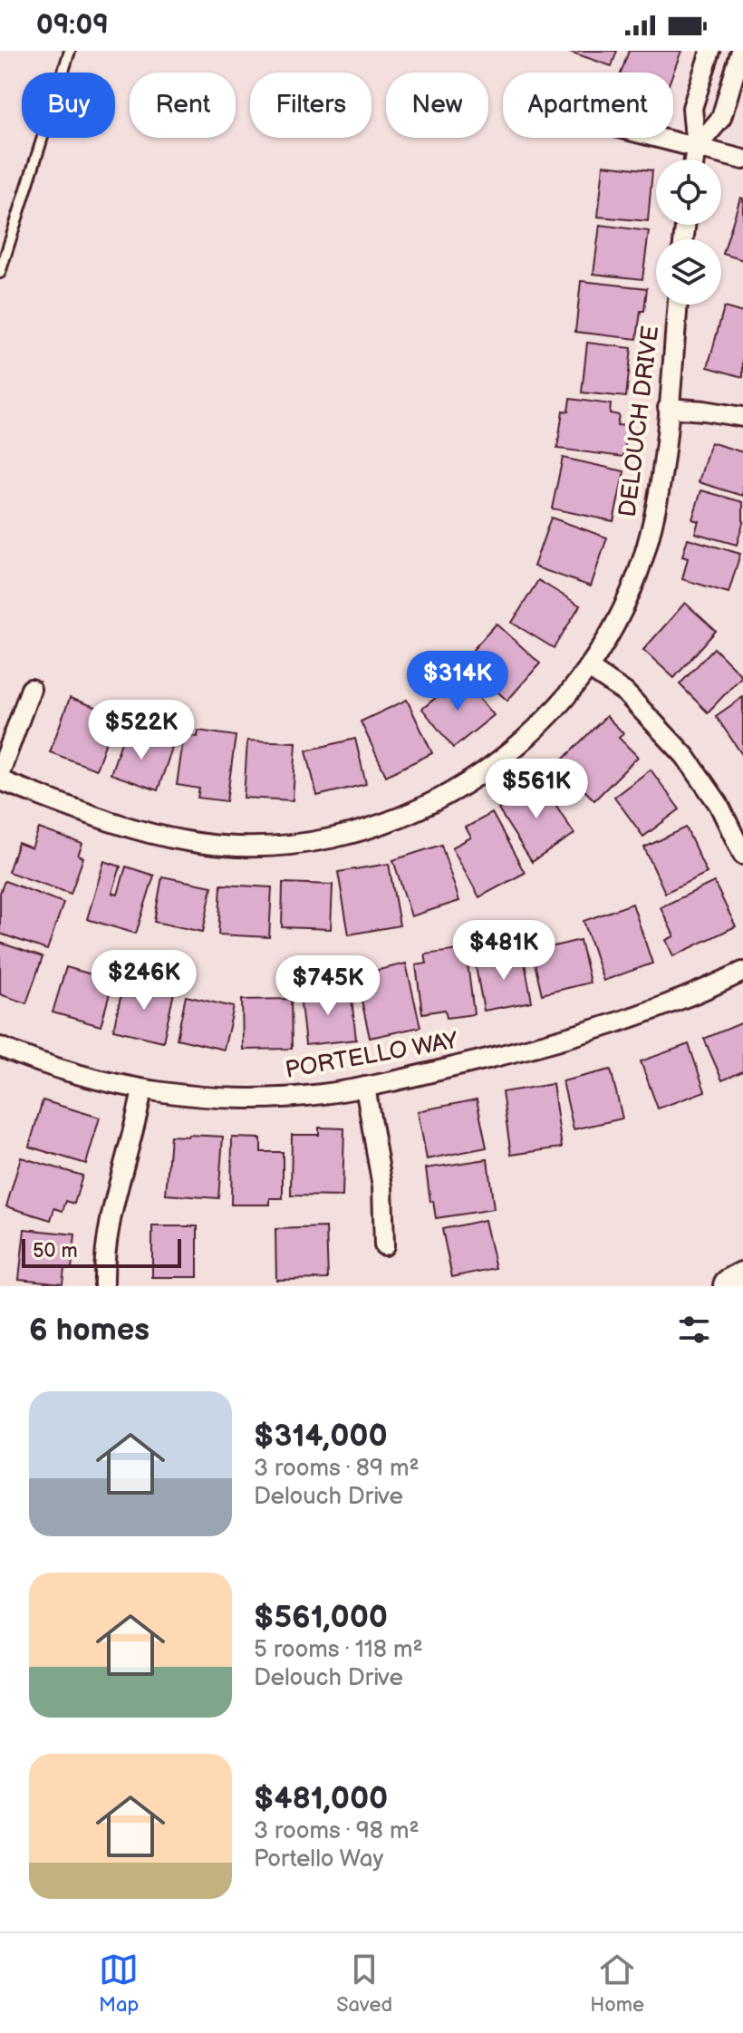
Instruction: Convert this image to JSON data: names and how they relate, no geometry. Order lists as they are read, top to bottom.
{
  "streets": {
    "street": ["DELOUCH DRIVE", "PORTELLO WAY"]
  },
  "scale_bar": "50 m",
  "page": {
    "status": "09:09",
    "chip": [
      "Buy",
      "Rent",
      "Filters",
      "New",
      "Apartment"
    ],
    "price": [
      "$314K",
      "$522K",
      "$561K",
      "$481K",
      "$246K",
      "$745K"
    ],
    "scale": "50 m",
    "heading": "6 homes",
    "list": [
      {
        "name": "$314,000",
        "note": "3 rooms · 89 m² · Delouch Drive"
      },
      {
        "name": "$561,000",
        "note": "5 rooms · 118 m² · Delouch Drive"
      },
      {
        "name": "$481,000",
        "note": "3 rooms · 98 m² · Portello Way"
      }
    ],
    "tabs": ["Map", "Saved", "Home"]
  }
}
